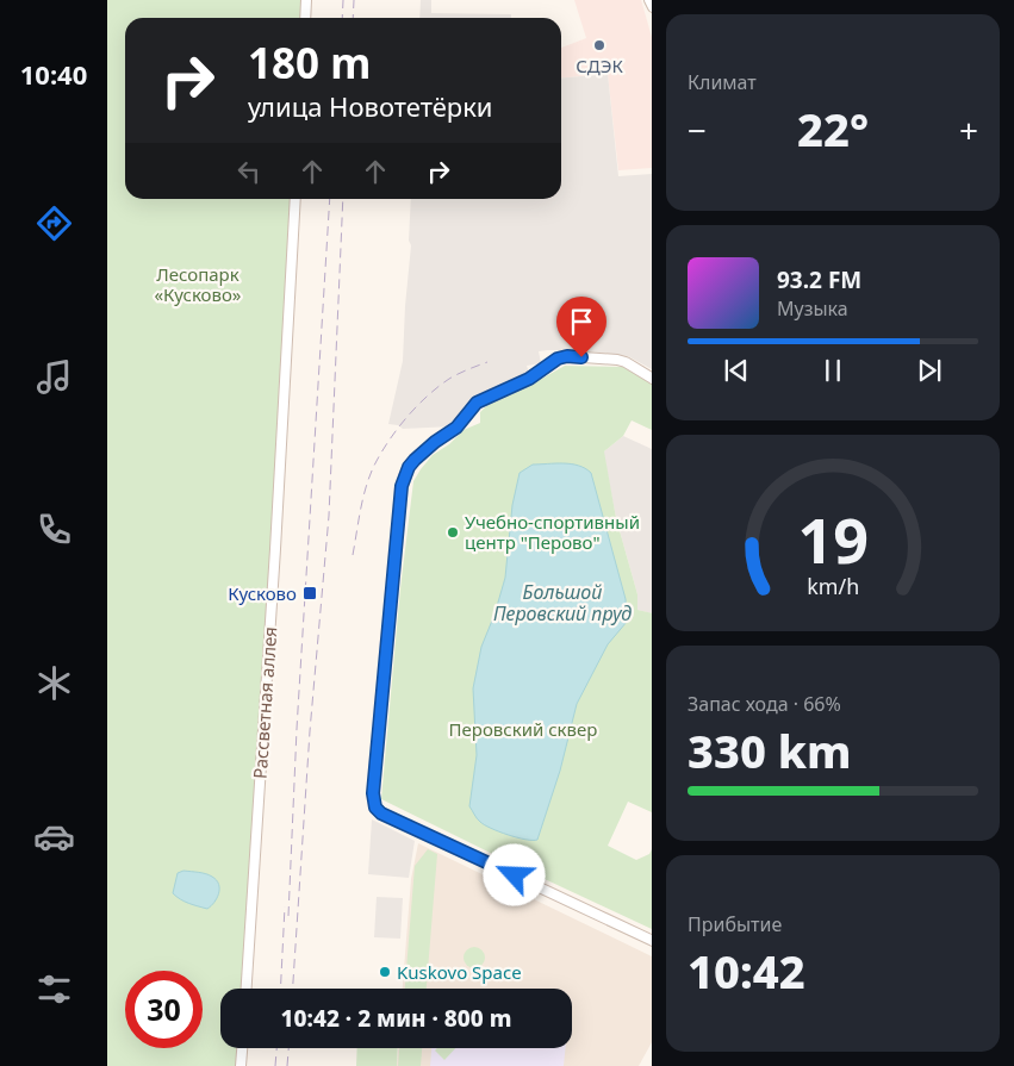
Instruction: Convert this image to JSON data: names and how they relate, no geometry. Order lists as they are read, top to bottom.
{
  "streets": {
    "street": ["Рассветная аллея"]
  },
  "water": ["Большой Перовский пруд"],
  "parks": ["Лесопарк «Кусково»", "Перовский сквер"],
  "places": {
    "other": ["СДЭК", "Учебно-спортивный центр \"Перово\"", "Kuskovo Space"],
    "transit": ["Кусково"]
  },
  "page": {
    "tabs": "10:40",
    "tile": [
      "Климат",
      ["Запас хода · 66%", "330 km"],
      ["Прибытие", "10:42"]
    ],
    "turn": ["180 m", "улица Новотетёрки"],
    "heat": ["−", "22°", "+"],
    "song": ["93.2 FM", "Музыка"],
    "limit": "30",
    "trip": "10:42 · 2 мин · 800 m",
    "gauge": ["19", "km/h"]
  }
}
